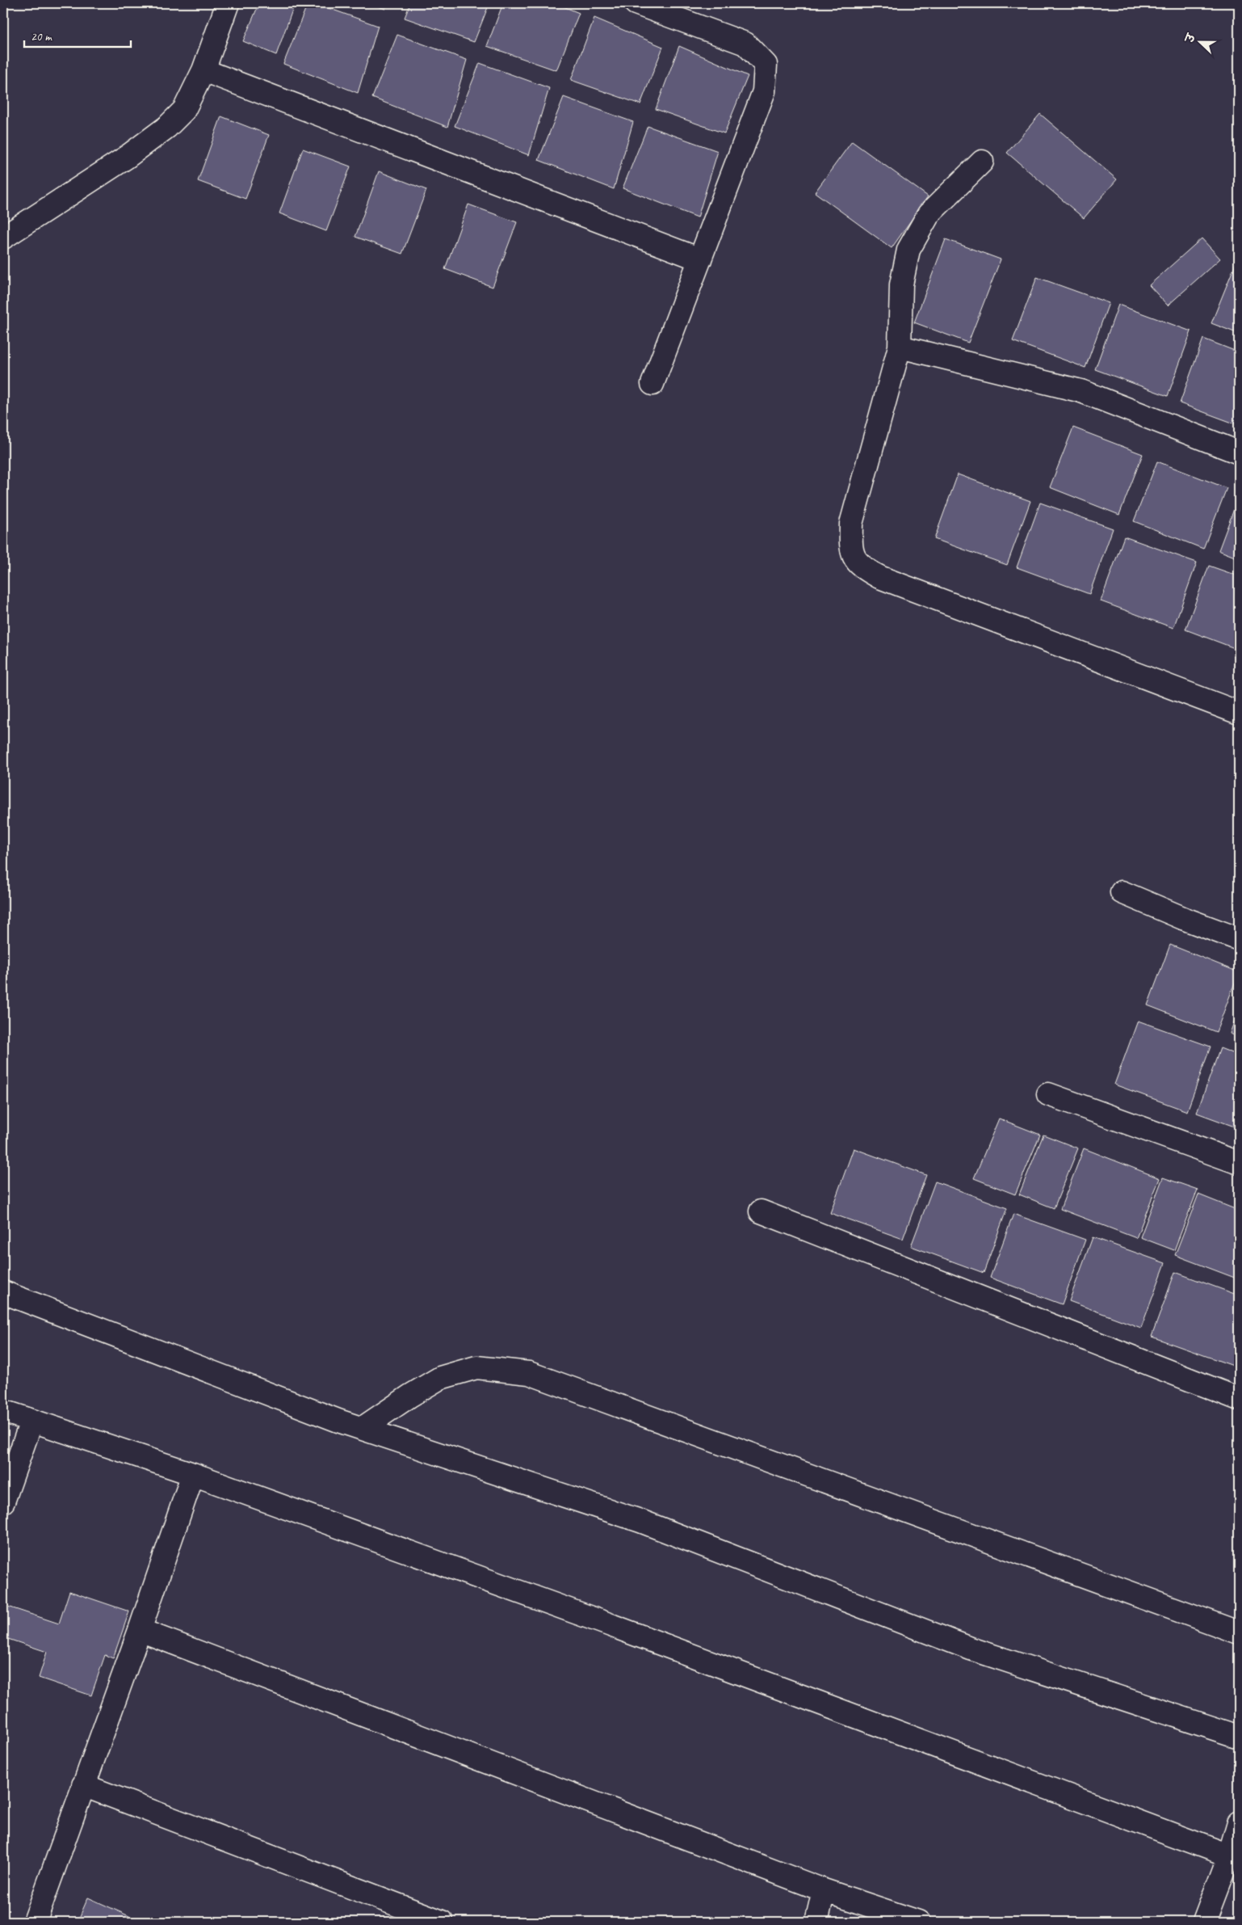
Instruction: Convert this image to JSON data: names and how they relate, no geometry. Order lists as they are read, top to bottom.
{
  "scale_bar": "20 m",
  "north": "left"
}
